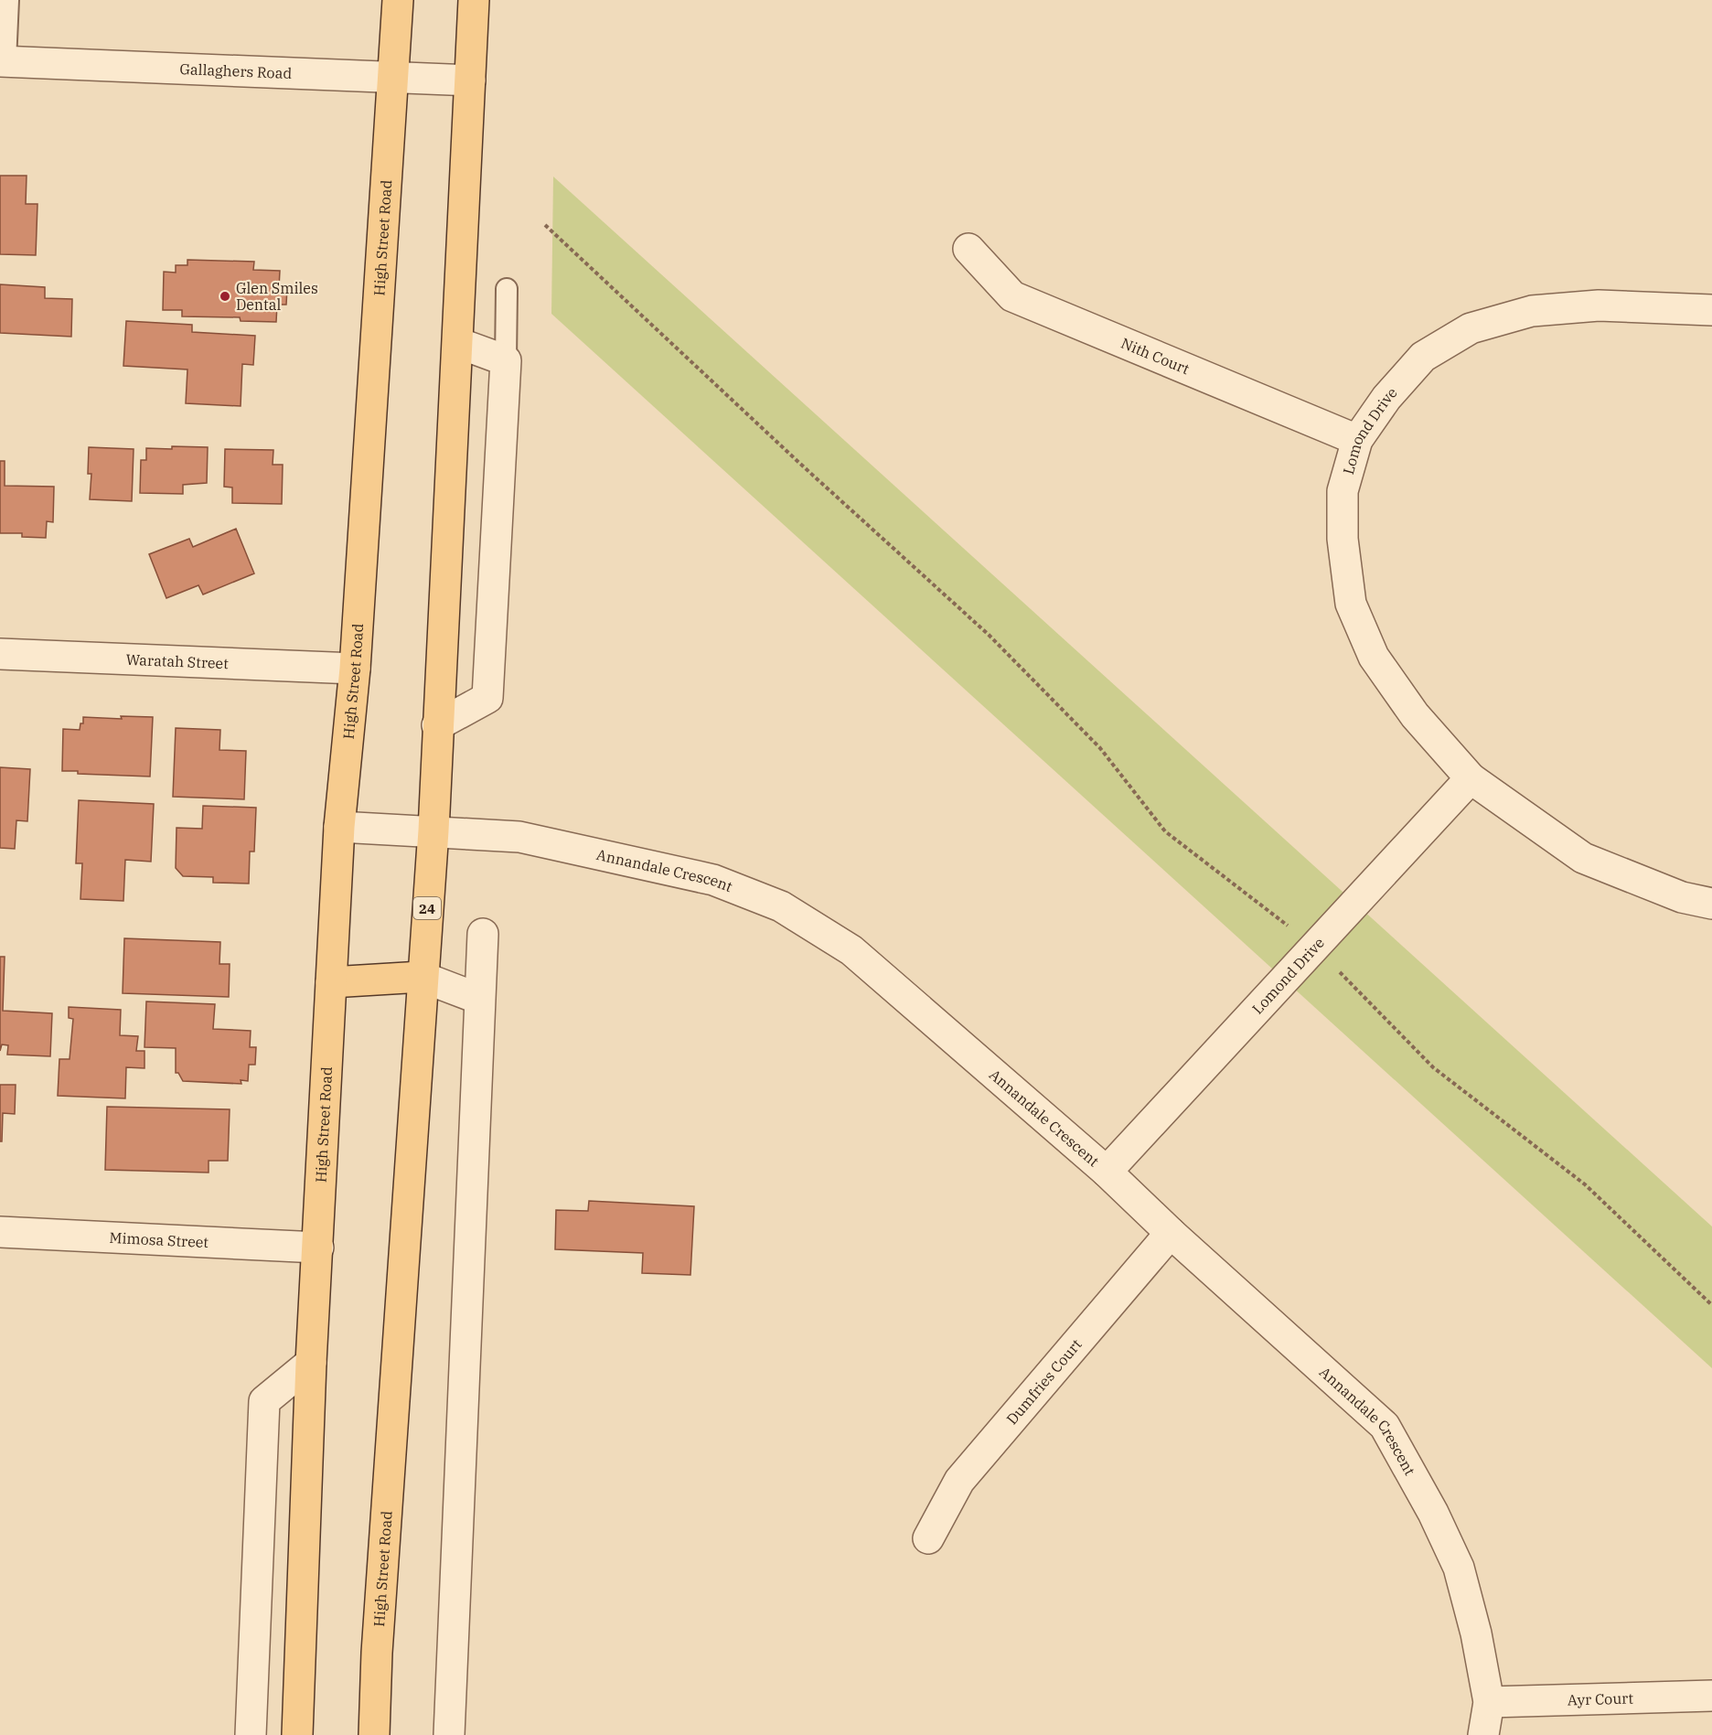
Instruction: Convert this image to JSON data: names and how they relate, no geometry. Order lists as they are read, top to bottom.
{
  "streets": {
    "main road": ["High Street Road", "24"],
    "street": [
      "Gallaghers Road",
      "Nith Court",
      "Lomond Drive",
      "Waratah Street",
      "Annandale Crescent",
      "Mimosa Street",
      "Dumfries Court",
      "Ayr Court"
    ]
  },
  "crossings": [
    ["Gallaghers Road", "High Street Road"],
    ["High Street Road", "Waratah Street"],
    ["High Street Road", "Annandale Crescent"],
    ["High Street Road", "Mimosa Street"],
    ["Nith Court", "Lomond Drive"],
    ["Lomond Drive", "Annandale Crescent"],
    ["Annandale Crescent", "Dumfries Court"],
    ["Annandale Crescent", "Ayr Court"]
  ],
  "places": ["Glen Smiles Dental"]
}
